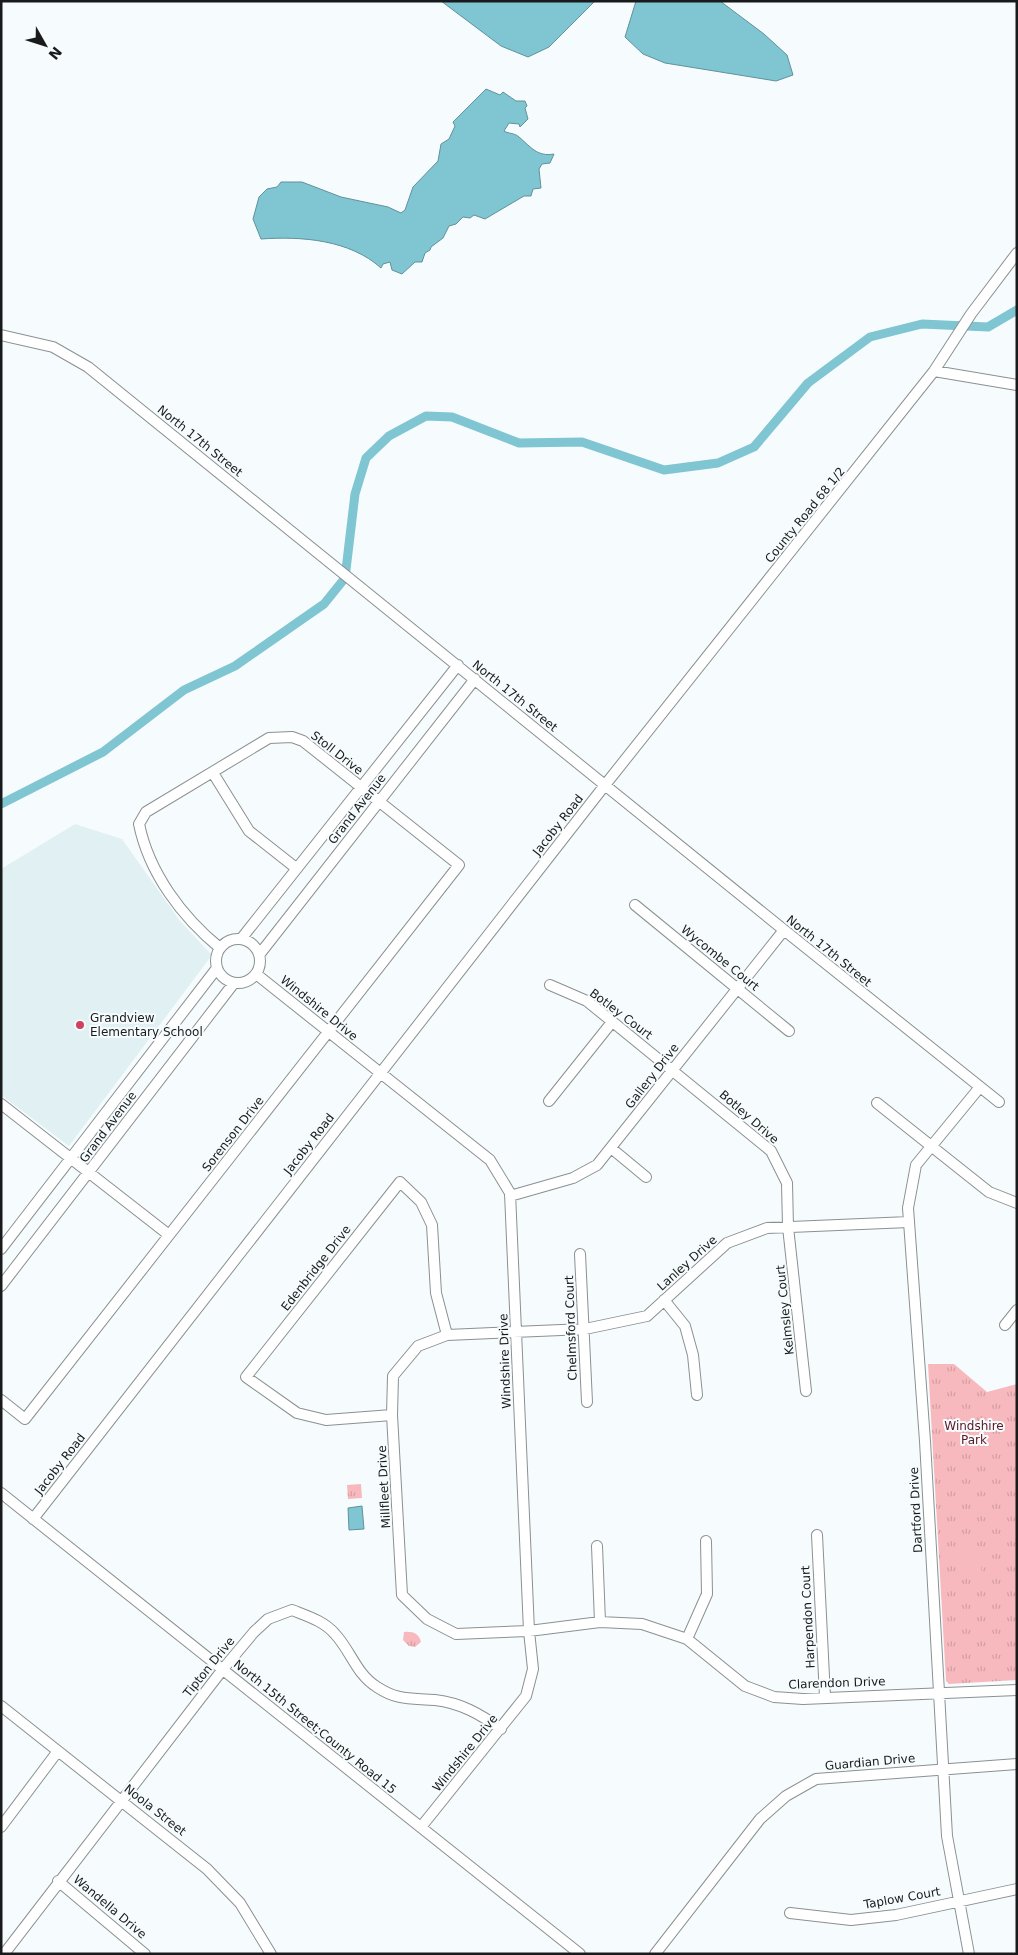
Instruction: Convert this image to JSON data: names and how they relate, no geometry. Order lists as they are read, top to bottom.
{
  "streets": {
    "street": [
      "North 17th Street",
      "County Road 68 1/2",
      "Stoll Drive",
      "Grand Avenue",
      "Jacoby Road",
      "Wycombe Court",
      "Windshire Drive",
      "Botley Court",
      "Gallery Drive",
      "Botley Drive",
      "Sorenson Drive",
      "Lanley Drive",
      "Edenbridge Drive",
      "Kelmsley Court",
      "Chelmsford Court",
      "Millfleet Drive",
      "Dartford Drive",
      "Harpendon Court",
      "Tipton Drive",
      "Clarendon Drive",
      "North 15th Street;County Road 15",
      "Guardian Drive",
      "Noola Street",
      "Taplow Court",
      "Wandella Drive"
    ]
  },
  "crossings": [
    ["North 17th Street", "County Road 68 1/2"],
    ["North 17th Street", "Grand Avenue"],
    ["North 17th Street", "Jacoby Road"],
    ["North 17th Street", "Gallery Drive"],
    ["North 17th Street", "Dartford Drive"],
    ["County Road 68 1/2", "Jacoby Road"],
    ["Stoll Drive", "Grand Avenue"],
    ["Stoll Drive", "Windshire Drive"],
    ["Stoll Drive", "Sorenson Drive"],
    ["Grand Avenue", "Windshire Drive"],
    ["Jacoby Road", "Windshire Drive"],
    ["Jacoby Road", "North 15th Street;County Road 15"],
    ["Wycombe Court", "Gallery Drive"],
    ["Windshire Drive", "Gallery Drive"],
    ["Windshire Drive", "Sorenson Drive"],
    ["Windshire Drive", "Lanley Drive"],
    ["Windshire Drive", "Millfleet Drive"],
    ["Windshire Drive", "Tipton Drive"],
    ["Windshire Drive", "Clarendon Drive"],
    ["Windshire Drive", "North 15th Street;County Road 15"],
    ["Botley Court", "Gallery Drive"],
    ["Botley Court", "Botley Drive"],
    ["Gallery Drive", "Botley Drive"],
    ["Botley Drive", "Lanley Drive"],
    ["Botley Drive", "Kelmsley Court"],
    ["Lanley Drive", "Kelmsley Court"],
    ["Lanley Drive", "Chelmsford Court"],
    ["Lanley Drive", "Millfleet Drive"],
    ["Lanley Drive", "Dartford Drive"],
    ["Edenbridge Drive", "Millfleet Drive"],
    ["Millfleet Drive", "Clarendon Drive"],
    ["Dartford Drive", "Clarendon Drive"],
    ["Dartford Drive", "Guardian Drive"],
    ["Dartford Drive", "Taplow Court"],
    ["Harpendon Court", "Clarendon Drive"],
    ["Tipton Drive", "North 15th Street;County Road 15"],
    ["Tipton Drive", "Noola Street"],
    ["Tipton Drive", "Wandella Drive"]
  ],
  "parks": ["Windshire Park"],
  "places": ["Grandview Elementary School"],
  "north": "bottom right"
}
